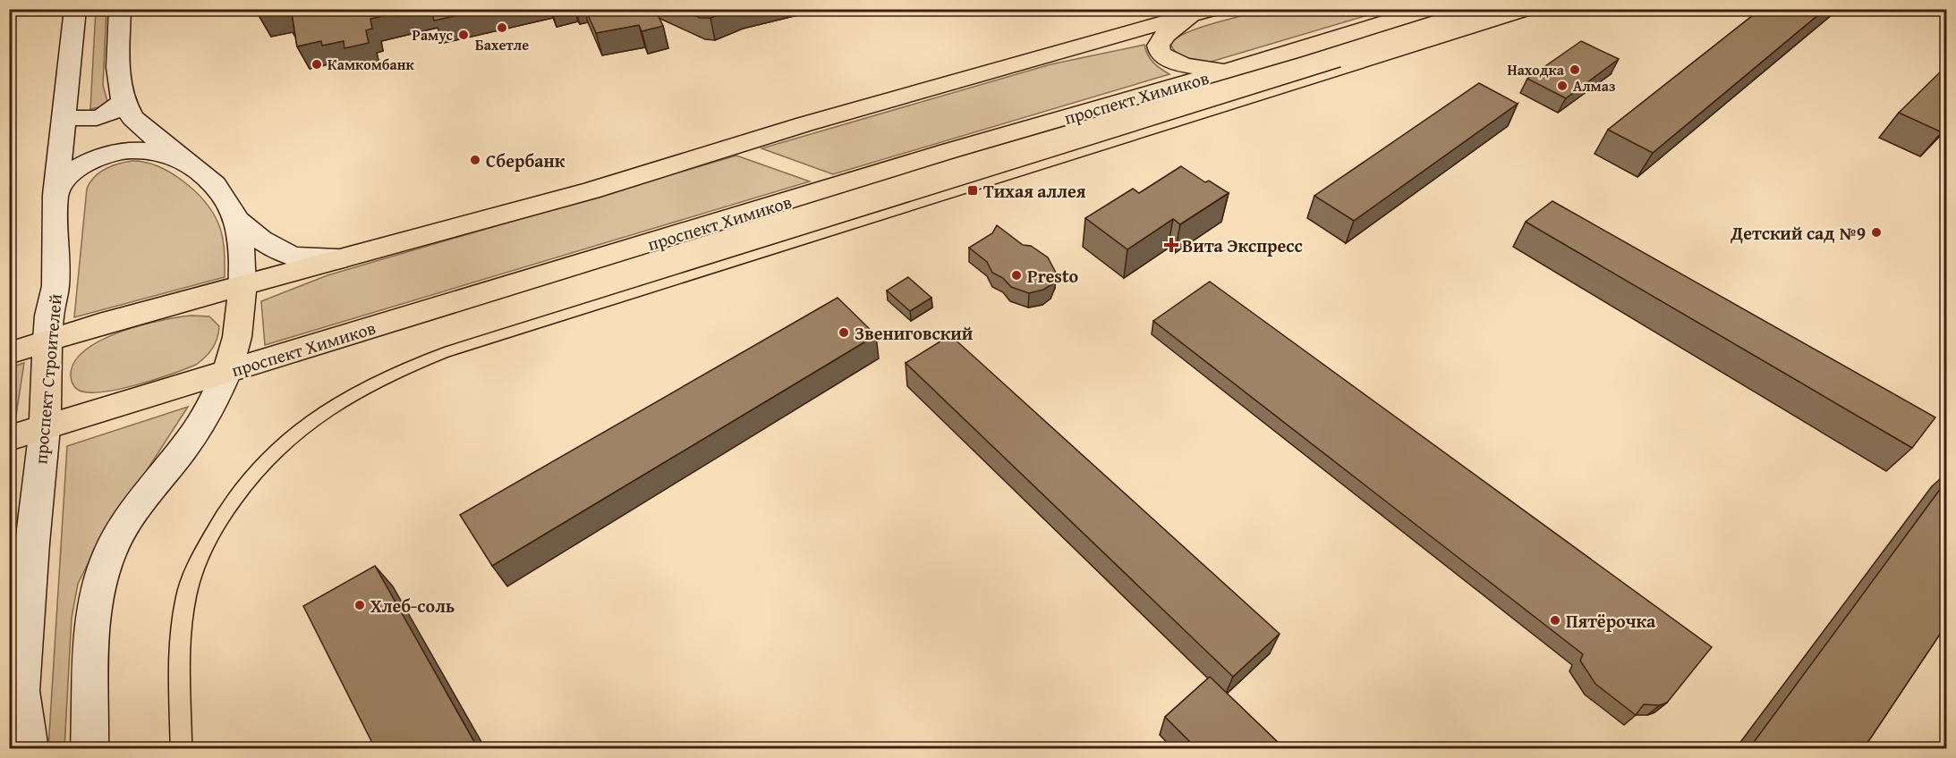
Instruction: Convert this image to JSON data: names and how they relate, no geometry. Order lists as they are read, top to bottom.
{
  "streets": {
    "main road": ["проспект Химиков", "проспект Строителей"]
  },
  "crossings": [
    ["проспект Химиков", "проспект Строителей"]
  ],
  "places": {
    "other": [
      "Бахетле",
      "Рамус",
      "Камкомбанк",
      "Находка",
      "Алмаз",
      "Сбербанк",
      "Детский сад №9",
      "Presto",
      "Звениговский",
      "Хлеб-соль",
      "Пятёрочка"
    ],
    "transit": ["Тихая аллея"],
    "health": ["Вита Экспресс"]
  }
}
